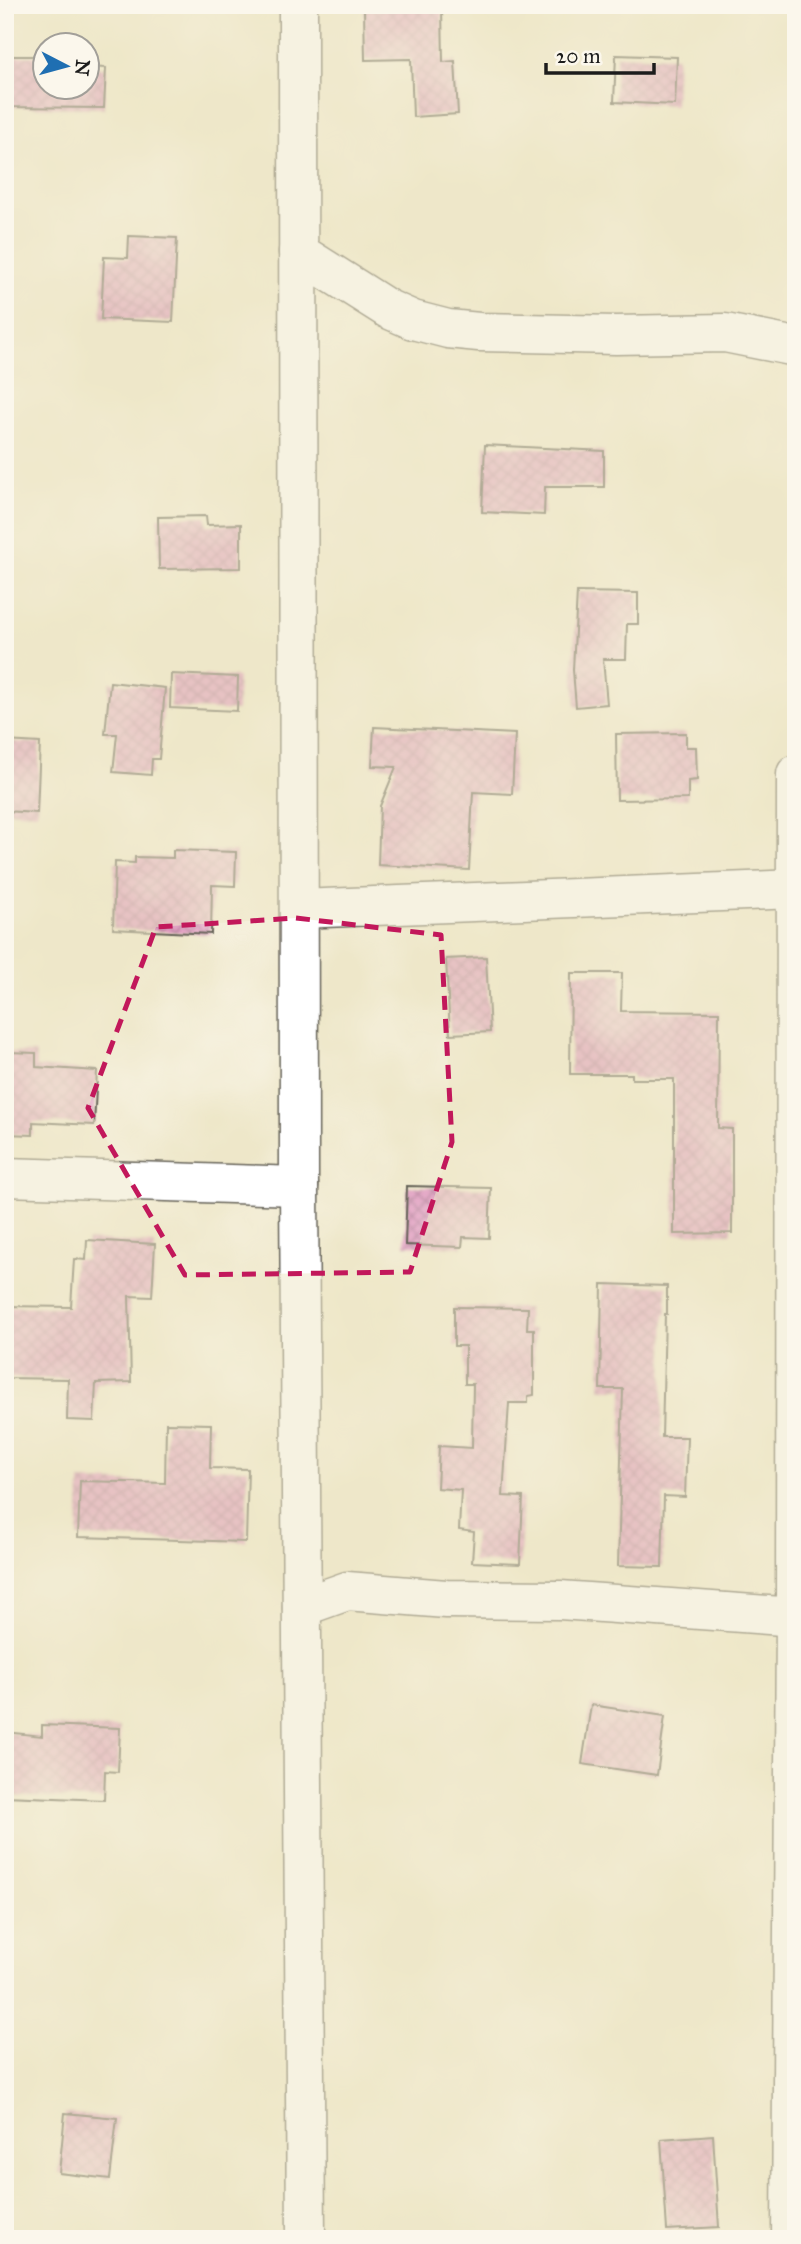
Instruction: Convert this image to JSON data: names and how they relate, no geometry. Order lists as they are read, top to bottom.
{
  "scale_bar": "20 m",
  "north": "right"
}
